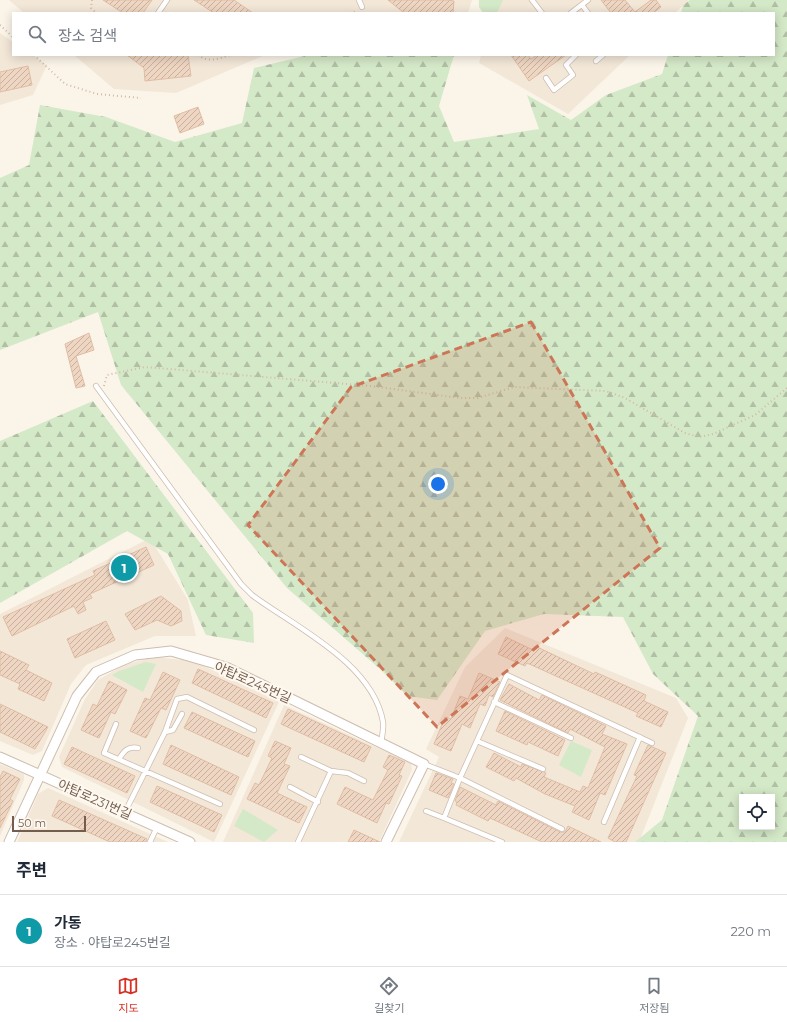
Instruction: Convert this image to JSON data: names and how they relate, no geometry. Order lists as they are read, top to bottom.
{
  "streets": {
    "street": ["야탑로245번길", "야탑로231번길"]
  },
  "crossings": [
    ["야탑로245번길", "야탑로231번길"]
  ],
  "scale_bar": "50 m",
  "page": {
    "search": "장소 검색",
    "pins": "1",
    "scale": "50 m",
    "heading": "주변",
    "list": [
      {
        "mark": "1",
        "name": "가동",
        "note": "장소 · 야탑로245번길",
        "value": "220 m"
      }
    ],
    "nav": ["지도", "길찾기", "저장됨"]
  }
}
